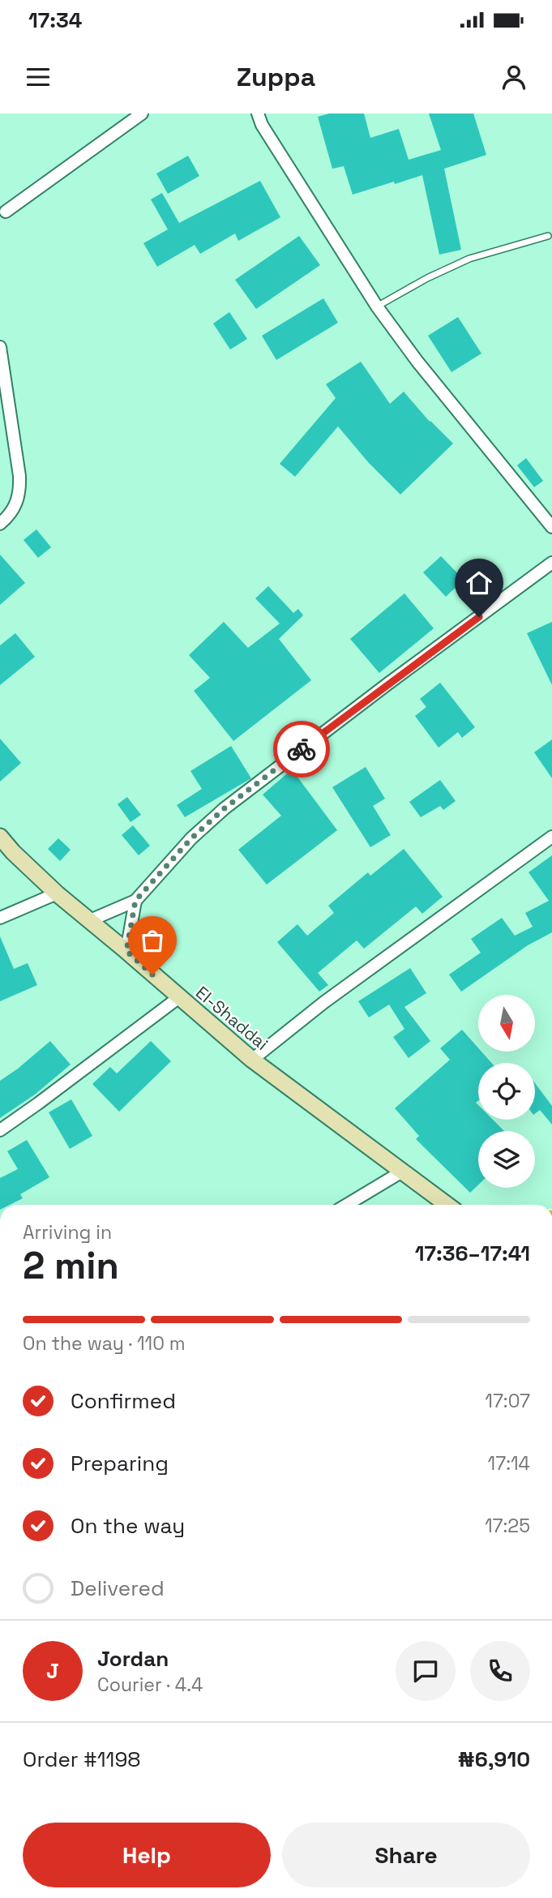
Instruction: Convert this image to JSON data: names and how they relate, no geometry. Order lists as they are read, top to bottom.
{
  "streets": {
    "street": ["El-Shaddai"]
  },
  "north": "bottom",
  "page": {
    "status": "17:34",
    "header": "Zuppa",
    "heading": ["2 min", "Arriving in", "17:36–17:41"],
    "panel": [
      "Jordan",
      "Courier · 4.4",
      "Order #1198",
      "₦6,910"
    ],
    "bar": "On the way · 110 m",
    "list": [
      ["Confirmed", "17:07"],
      ["Preparing", "17:14"],
      ["On the way", "17:25"],
      "Delivered"
    ],
    "round": "J",
    "buttons": ["Help", "Share"]
  }
}
